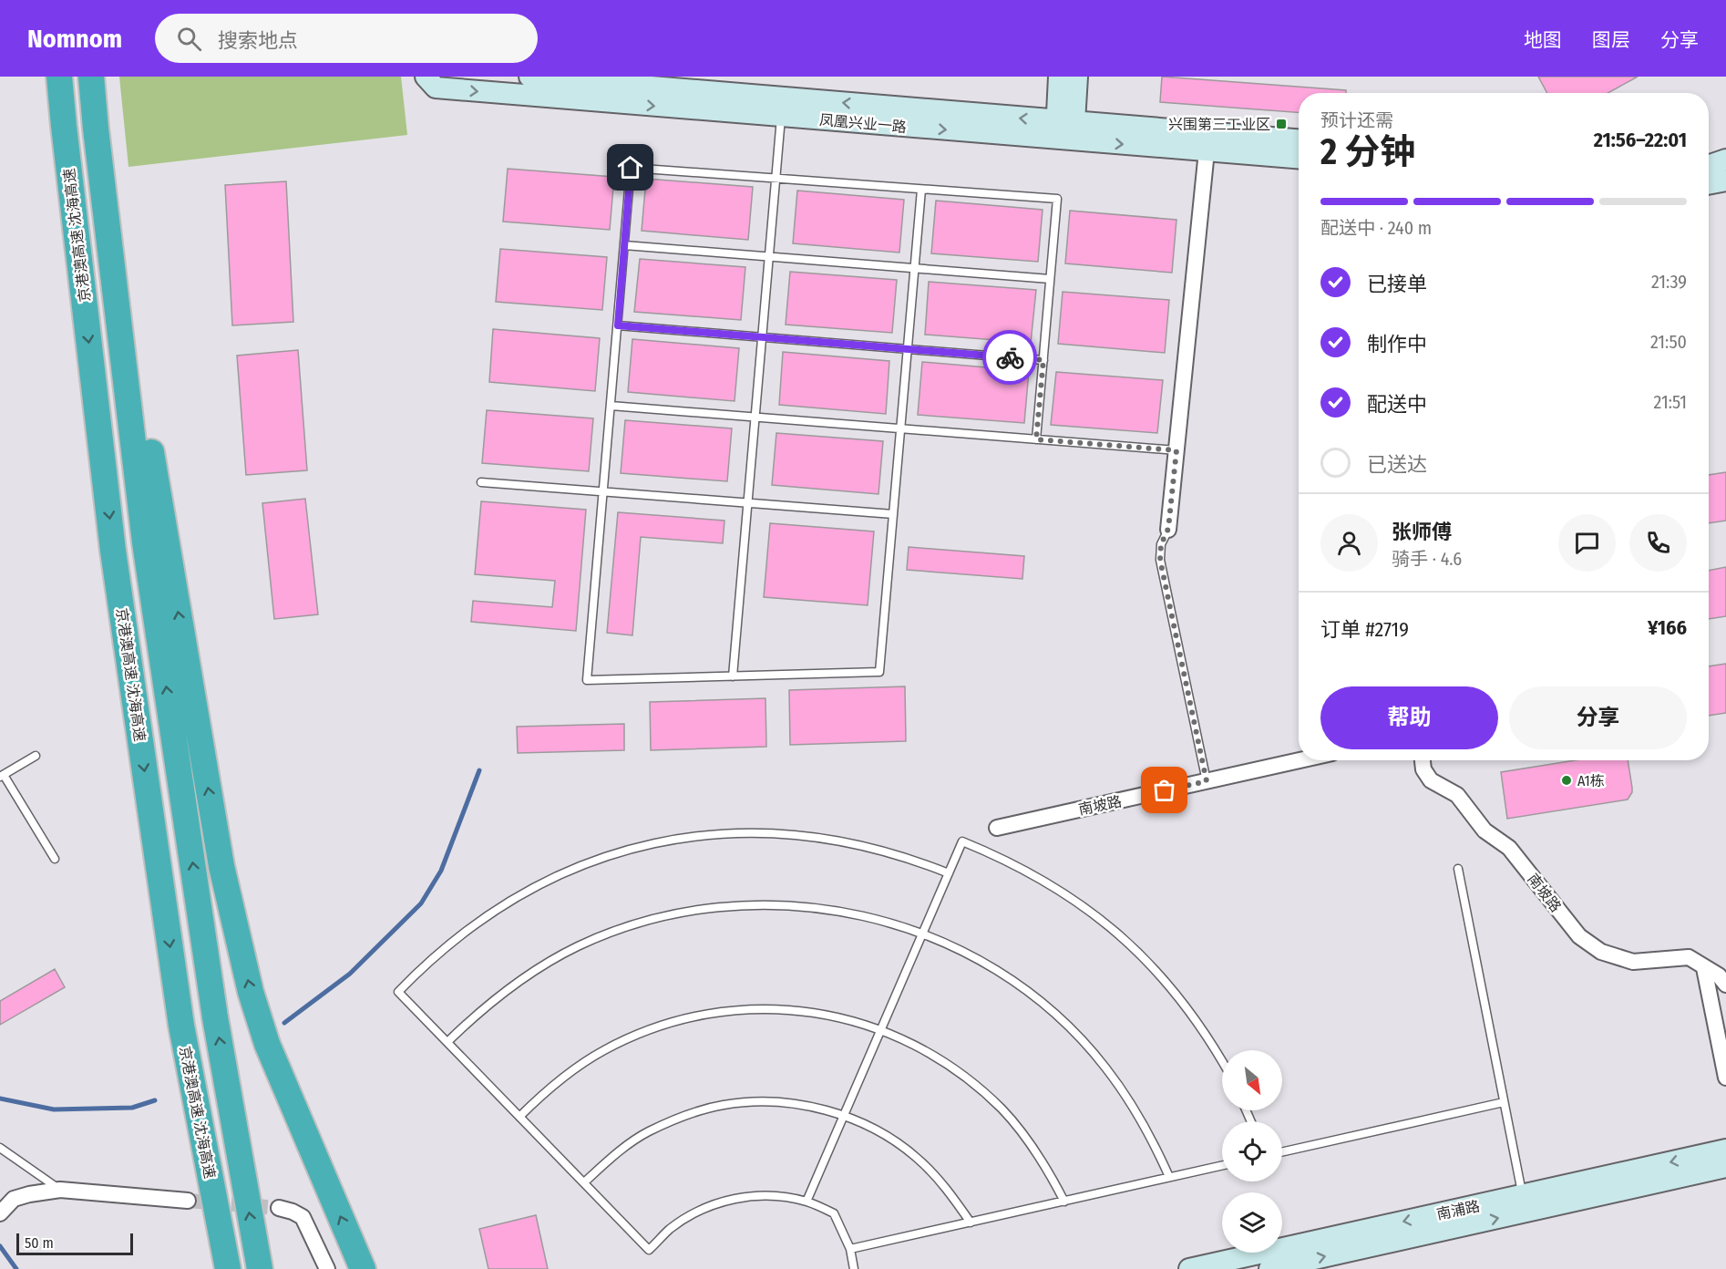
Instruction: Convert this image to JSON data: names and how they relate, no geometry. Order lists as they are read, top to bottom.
{
  "streets": {
    "highway": ["京港澳高速 沈海高速"],
    "street": ["凤凰兴业一路", "南坡路", "南浦路"]
  },
  "places": {
    "transit": ["兴围第三工业区"],
    "other": ["A1栋"]
  },
  "scale_bar": "50 m",
  "north": "bottom right",
  "page": {
    "header": "Nomnom",
    "search": "搜索地点",
    "nav": ["地图", "图层", "分享"],
    "heading": ["2 分钟", "预计还需", "21:56–22:01"],
    "panel": [
      "张师傅",
      "骑手 · 4.6",
      "订单 #2719",
      "¥166"
    ],
    "bar": "配送中 · 240 m",
    "list": [
      ["已接单", "21:39"],
      ["制作中", "21:50"],
      ["配送中", "21:51"],
      "已送达"
    ],
    "buttons": ["帮助", "分享"],
    "scale": "50 m"
  }
}
